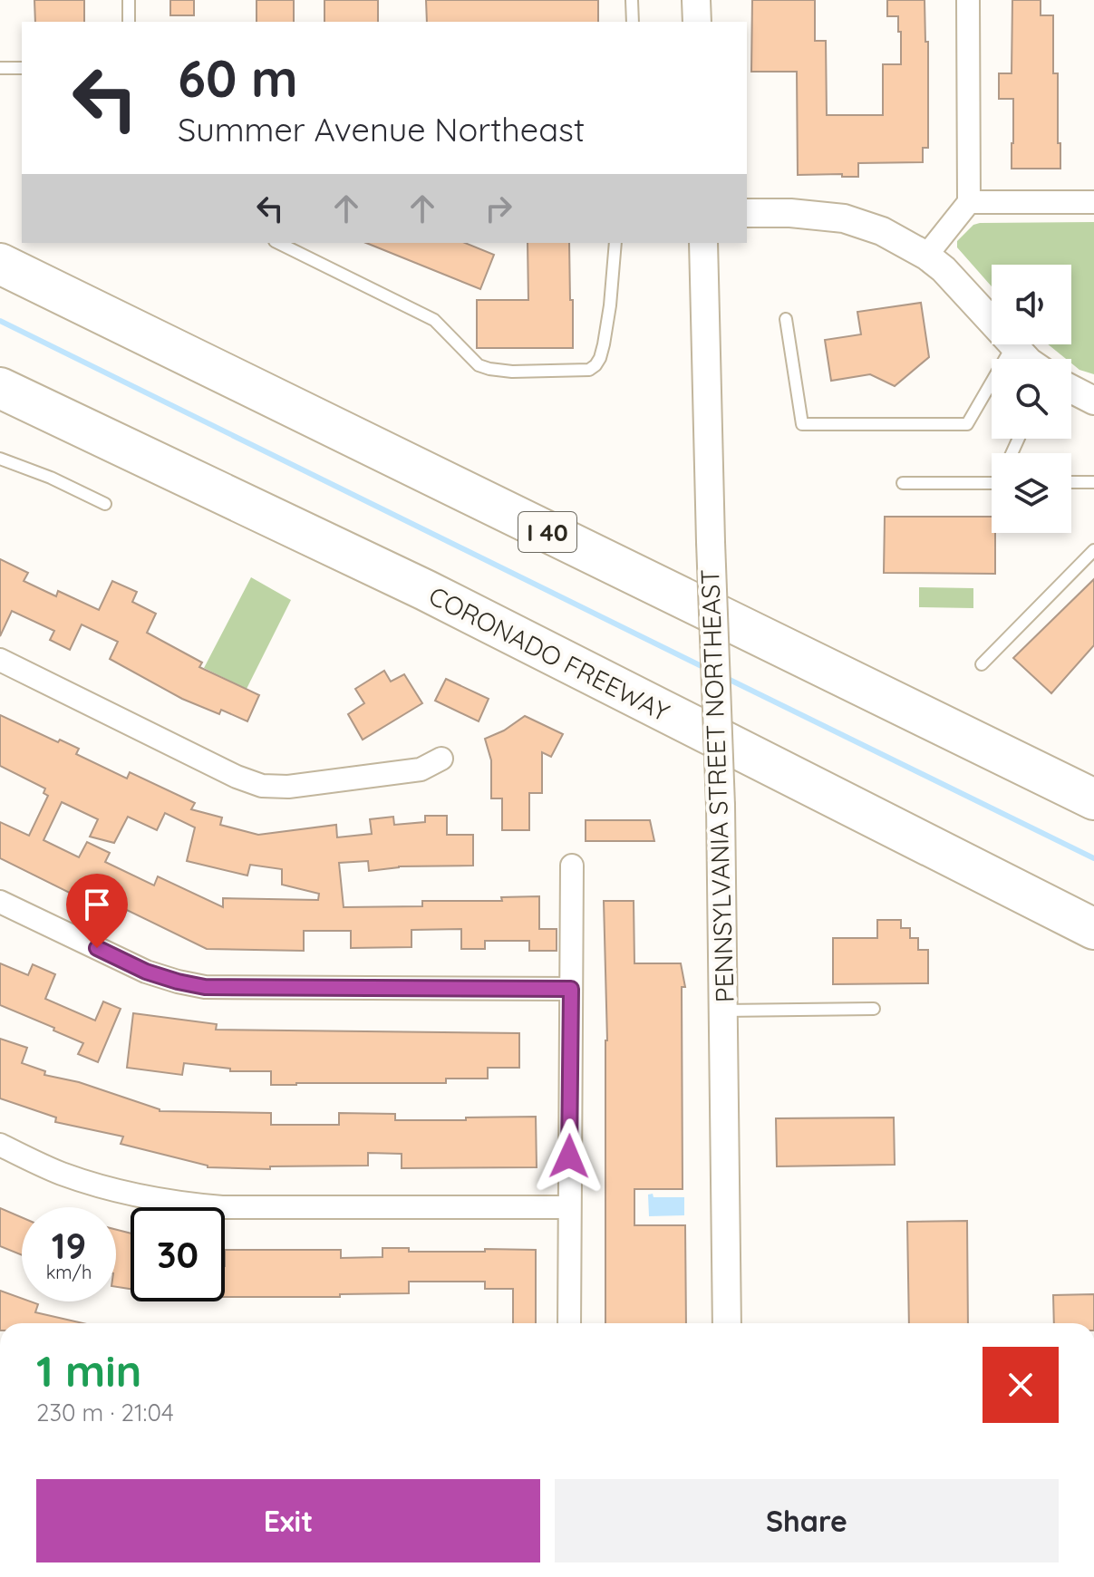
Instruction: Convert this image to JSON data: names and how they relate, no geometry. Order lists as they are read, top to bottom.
{
  "streets": {
    "highway": ["I 40", "CORONADO FREEWAY"],
    "street": ["PENNSYLVANIA STREET NORTHEAST"]
  },
  "page": {
    "turn": ["60 m", "Summer Avenue Northeast"],
    "speed": "19 km/h",
    "limit": "30",
    "heading": ["1 min", "230 m · 21:04"],
    "buttons": ["Exit", "Share"]
  }
}
